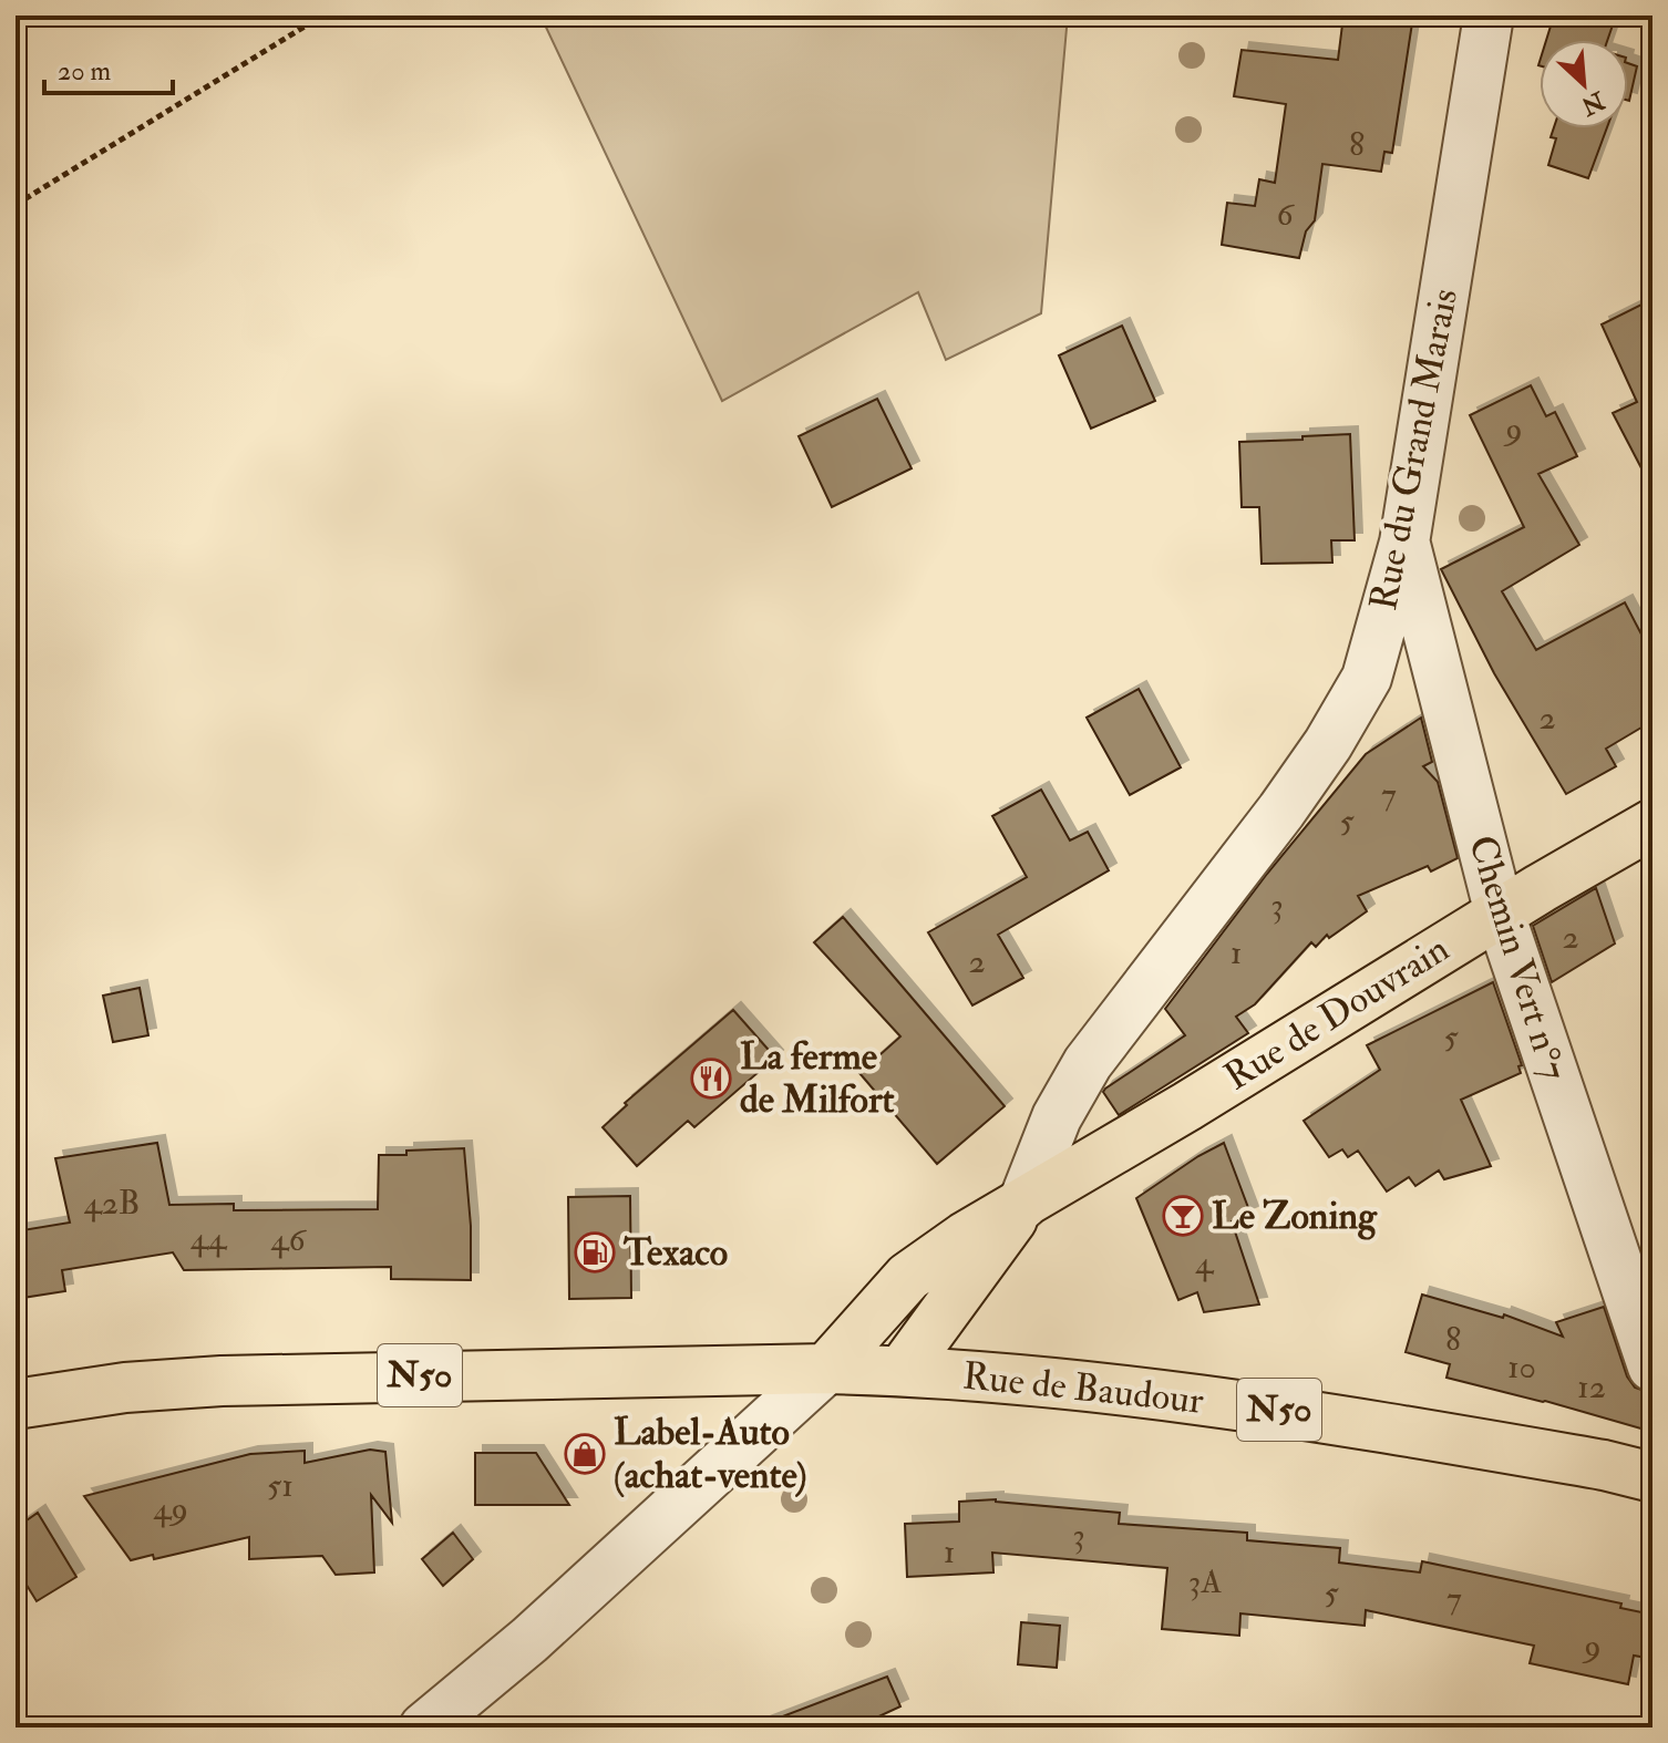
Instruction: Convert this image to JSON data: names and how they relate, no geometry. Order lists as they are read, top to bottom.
{
  "streets": {
    "main road": ["Rue de Douvrain", "N50", "Rue de Baudour"],
    "street": ["Rue du Grand Marais", "Chemin Vert n°7"]
  },
  "crossings": [
    ["Rue du Grand Marais", "Chemin Vert n°7"],
    ["Rue du Grand Marais", "Rue de Douvrain"],
    ["Chemin Vert n°7", "Rue de Douvrain"],
    ["Rue de Douvrain", "N50"],
    ["Rue de Douvrain", "Rue de Baudour"],
    ["N50", "Rue de Baudour"]
  ],
  "places": {
    "restaurant": ["La ferme de Milfort"],
    "bar": ["Le Zoning"],
    "fuel station": ["Texaco"],
    "shop": ["Label-Auto (achat-vente)"]
  },
  "house_numbers": [
    "8",
    "6",
    "9",
    "2",
    "7",
    "5",
    "3",
    "2",
    "1",
    "2",
    "5",
    "42B",
    "44",
    "46",
    "4",
    "8",
    "10",
    "12",
    "51",
    "49",
    "3",
    "1",
    "3A",
    "5",
    "7",
    "9"
  ],
  "scale_bar": "20 m",
  "north": "bottom right"
}
